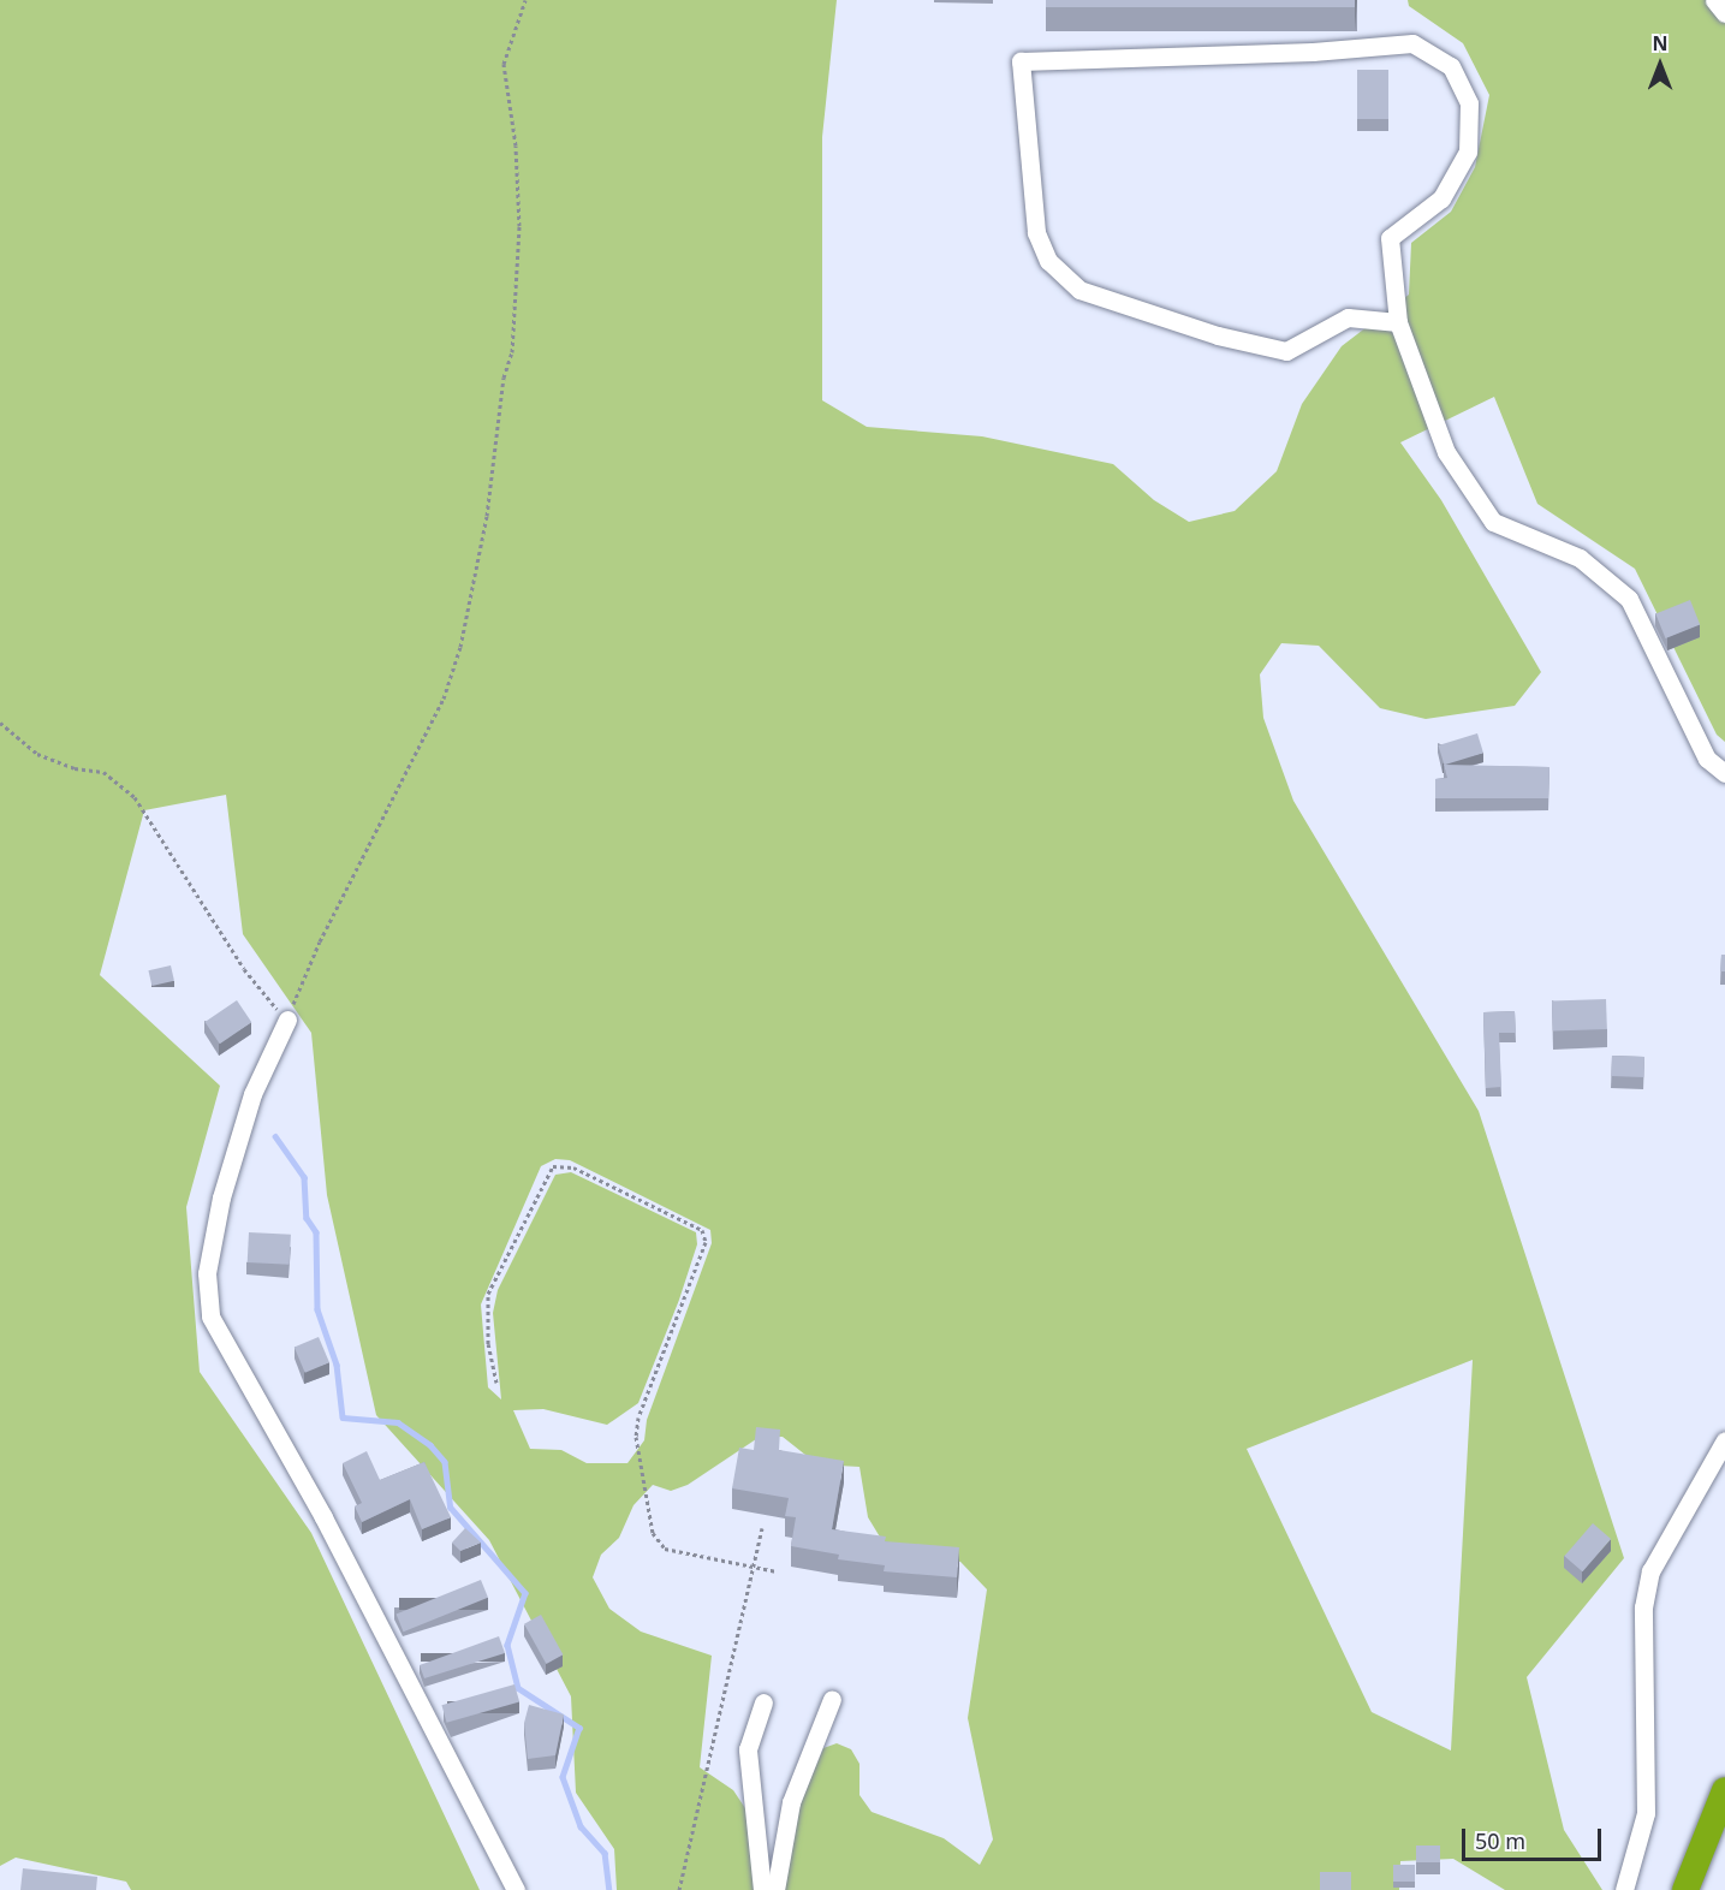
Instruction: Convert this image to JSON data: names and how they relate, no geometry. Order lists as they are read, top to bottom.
{
  "scale_bar": "50 m",
  "north": "top"
}
